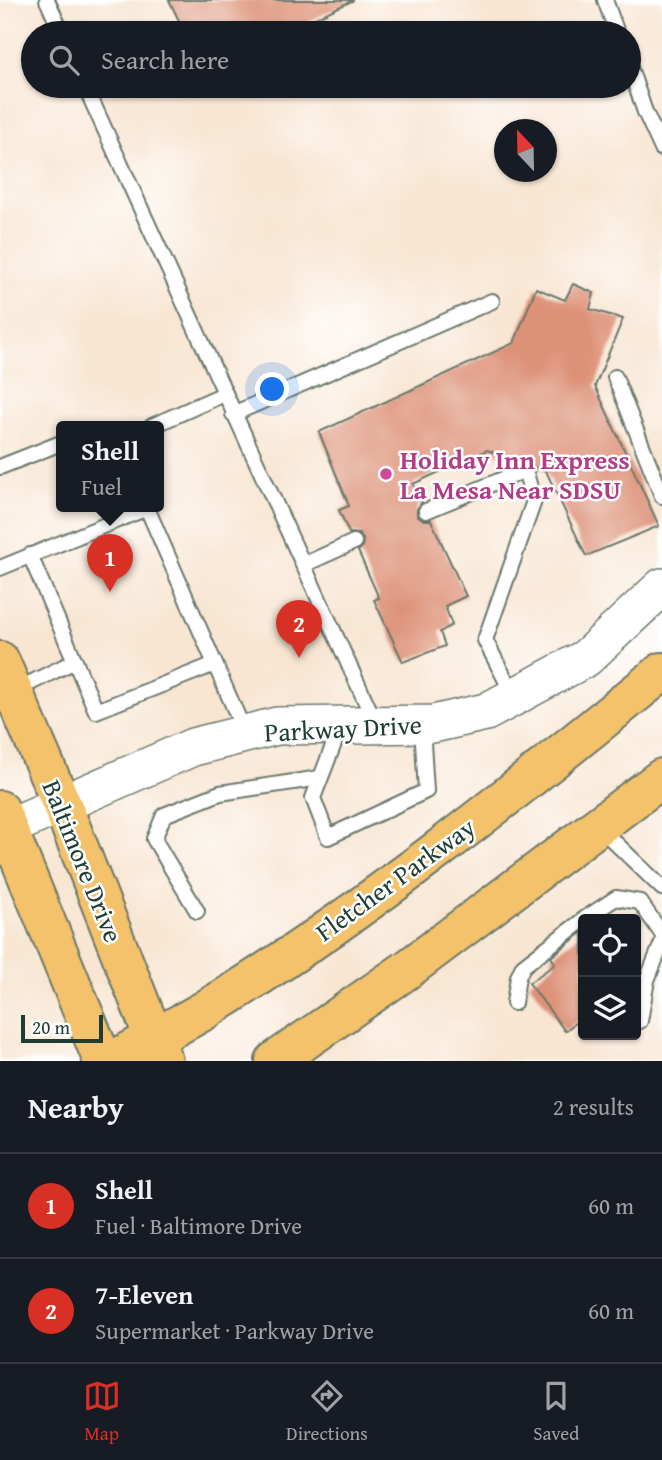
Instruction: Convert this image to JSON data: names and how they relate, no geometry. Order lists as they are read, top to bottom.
{
  "streets": {
    "main road": ["Baltimore Drive", "Fletcher Parkway"],
    "street": ["Parkway Drive"]
  },
  "crossings": [
    ["Parkway Drive", "Baltimore Drive"],
    ["Baltimore Drive", "Fletcher Parkway"]
  ],
  "places": ["Holiday Inn Express La Mesa Near SDSU"],
  "scale_bar": "20 m",
  "north": "top",
  "page": {
    "search": "Search here",
    "popup": ["Shell", "Fuel"],
    "pins": ["1", "2"],
    "scale": "20 m",
    "heading": ["Nearby", "2 results"],
    "list": [
      {
        "mark": "1",
        "name": "Shell",
        "note": "Fuel · Baltimore Drive",
        "value": "60 m"
      },
      {
        "mark": "2",
        "name": "7-Eleven",
        "note": "Supermarket · Parkway Drive",
        "value": "60 m"
      }
    ],
    "nav": ["Map", "Directions", "Saved"]
  }
}
